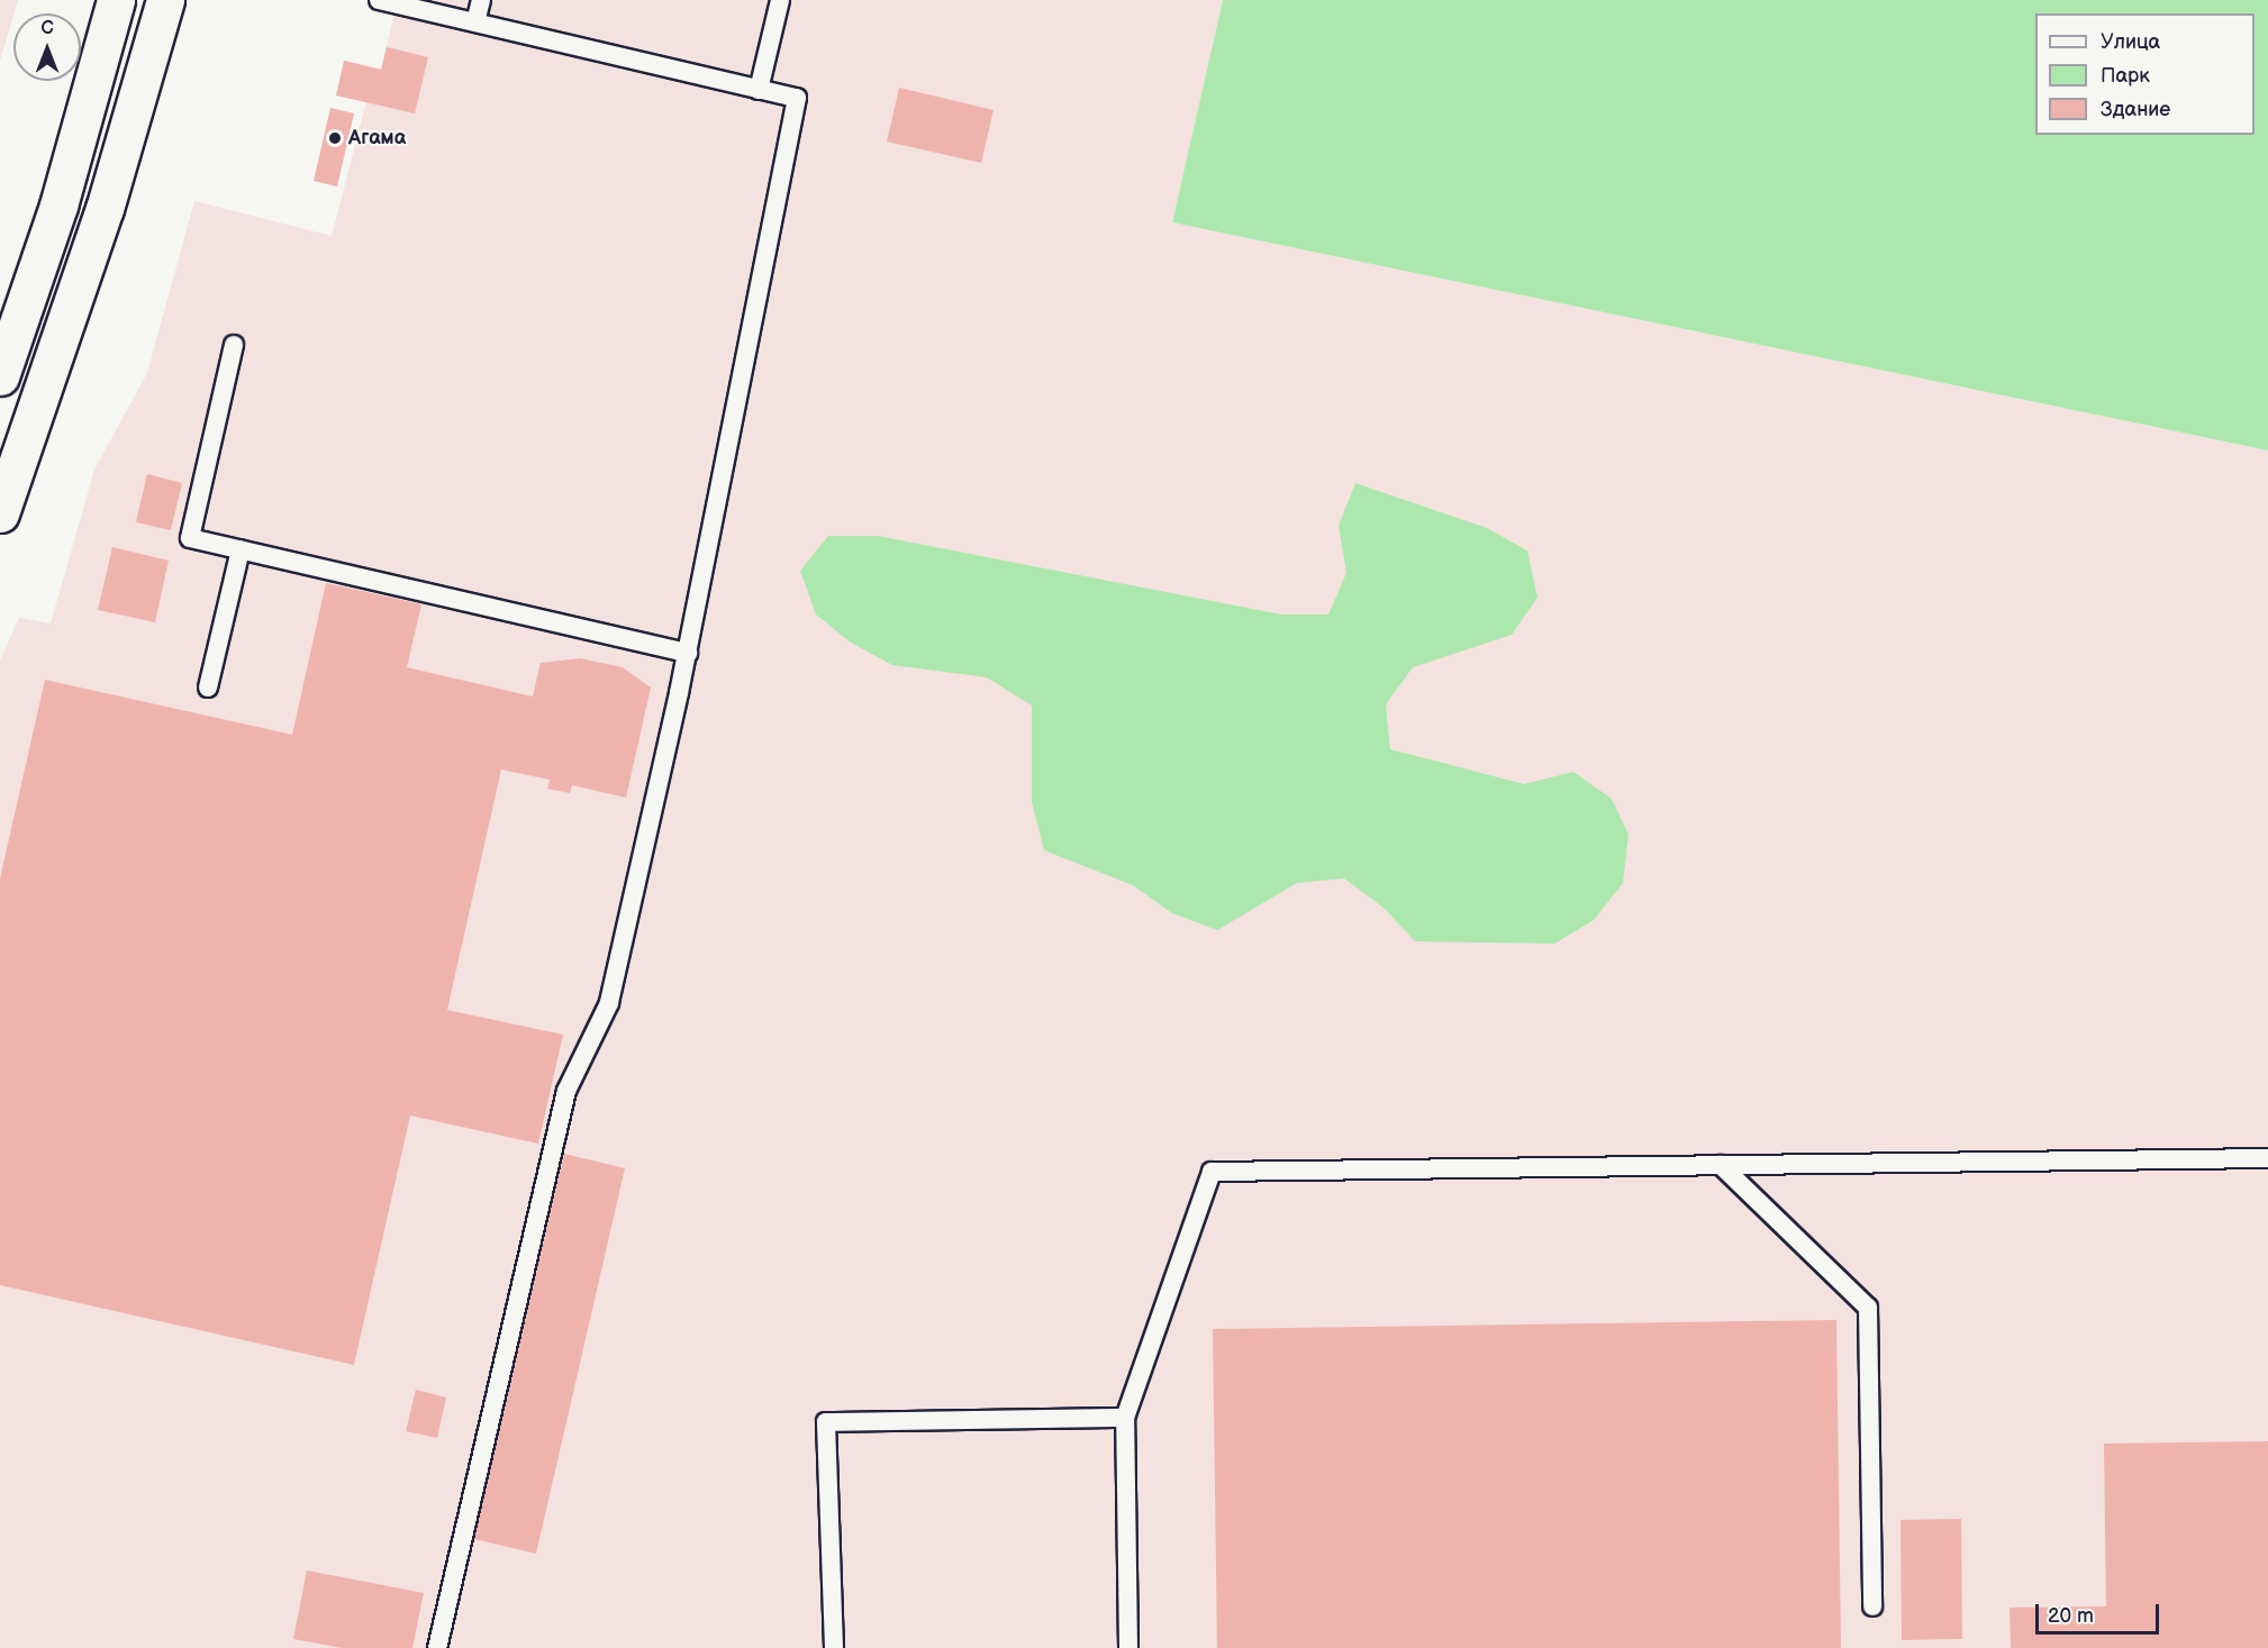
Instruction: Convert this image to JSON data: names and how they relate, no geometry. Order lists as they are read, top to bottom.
{
  "places": ["Агама"],
  "legend": ["Улица", "Парк", "Здание"],
  "scale_bar": "20 m",
  "north": "top"
}
